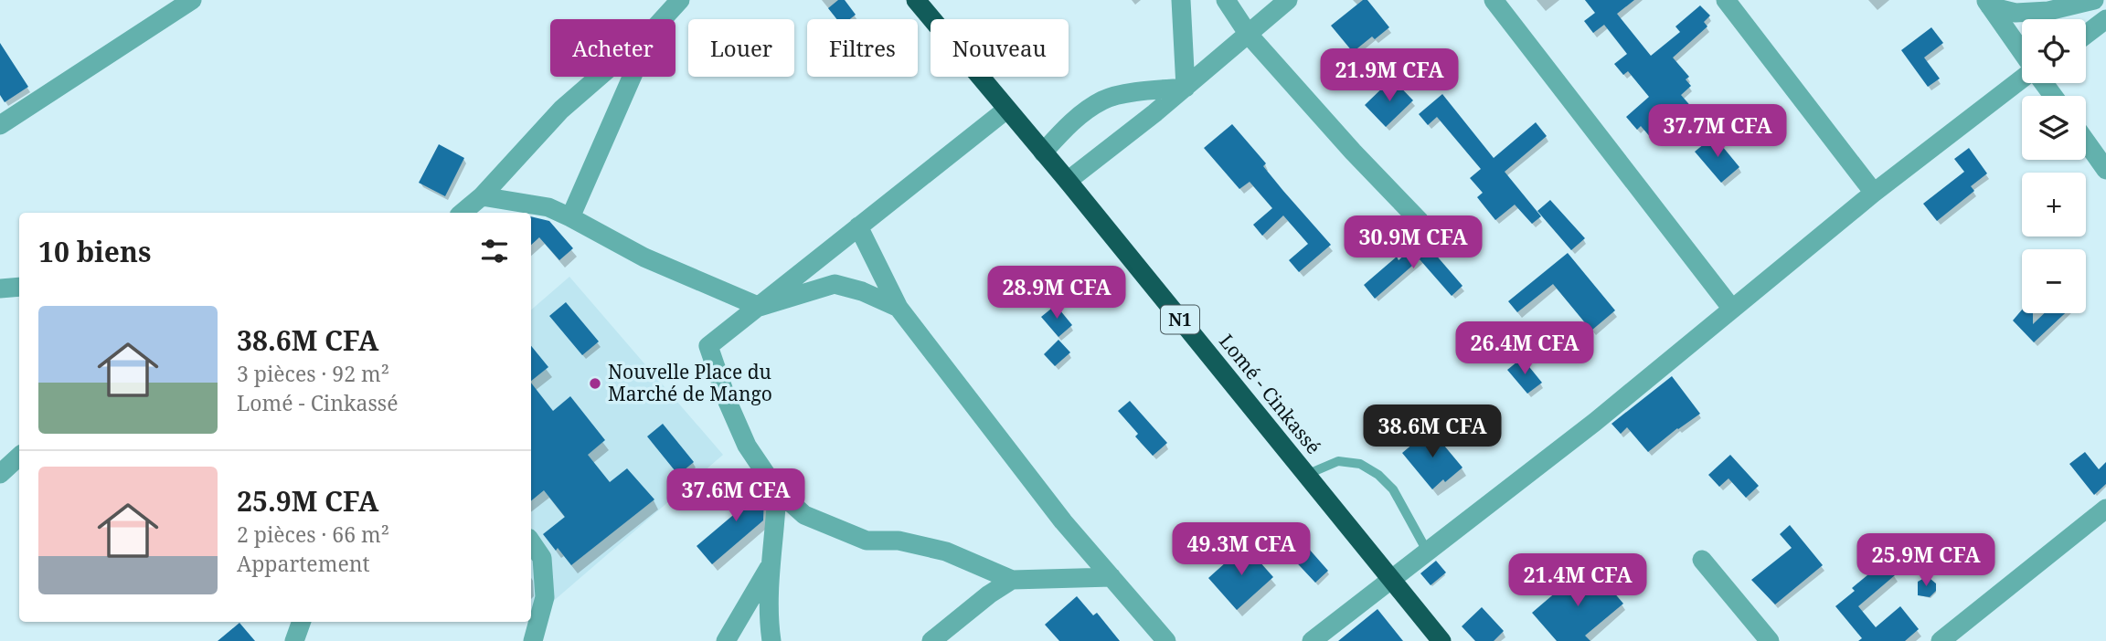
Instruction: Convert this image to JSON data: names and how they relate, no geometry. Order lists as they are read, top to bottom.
{
  "streets": {
    "highway": ["N1", "Lomé - Cinkassé"]
  },
  "places": ["Nouvelle Place du Marché de Mango"],
  "page": {
    "map_buttons": ["+", "−"],
    "chip": [
      "Acheter",
      "Louer",
      "Filtres",
      "Nouveau"
    ],
    "price": [
      "21.9M CFA",
      "37.7M CFA",
      "30.9M CFA",
      "28.9M CFA",
      "26.4M CFA",
      "38.6M CFA",
      "37.6M CFA",
      "49.3M CFA",
      "25.9M CFA",
      "21.4M CFA"
    ],
    "heading": "10 biens",
    "list": [
      {
        "name": "38.6M CFA",
        "note": "3 pièces · 92 m² · Lomé - Cinkassé"
      },
      {
        "name": "25.9M CFA",
        "note": "2 pièces · 66 m² · Appartement"
      }
    ]
  }
}
